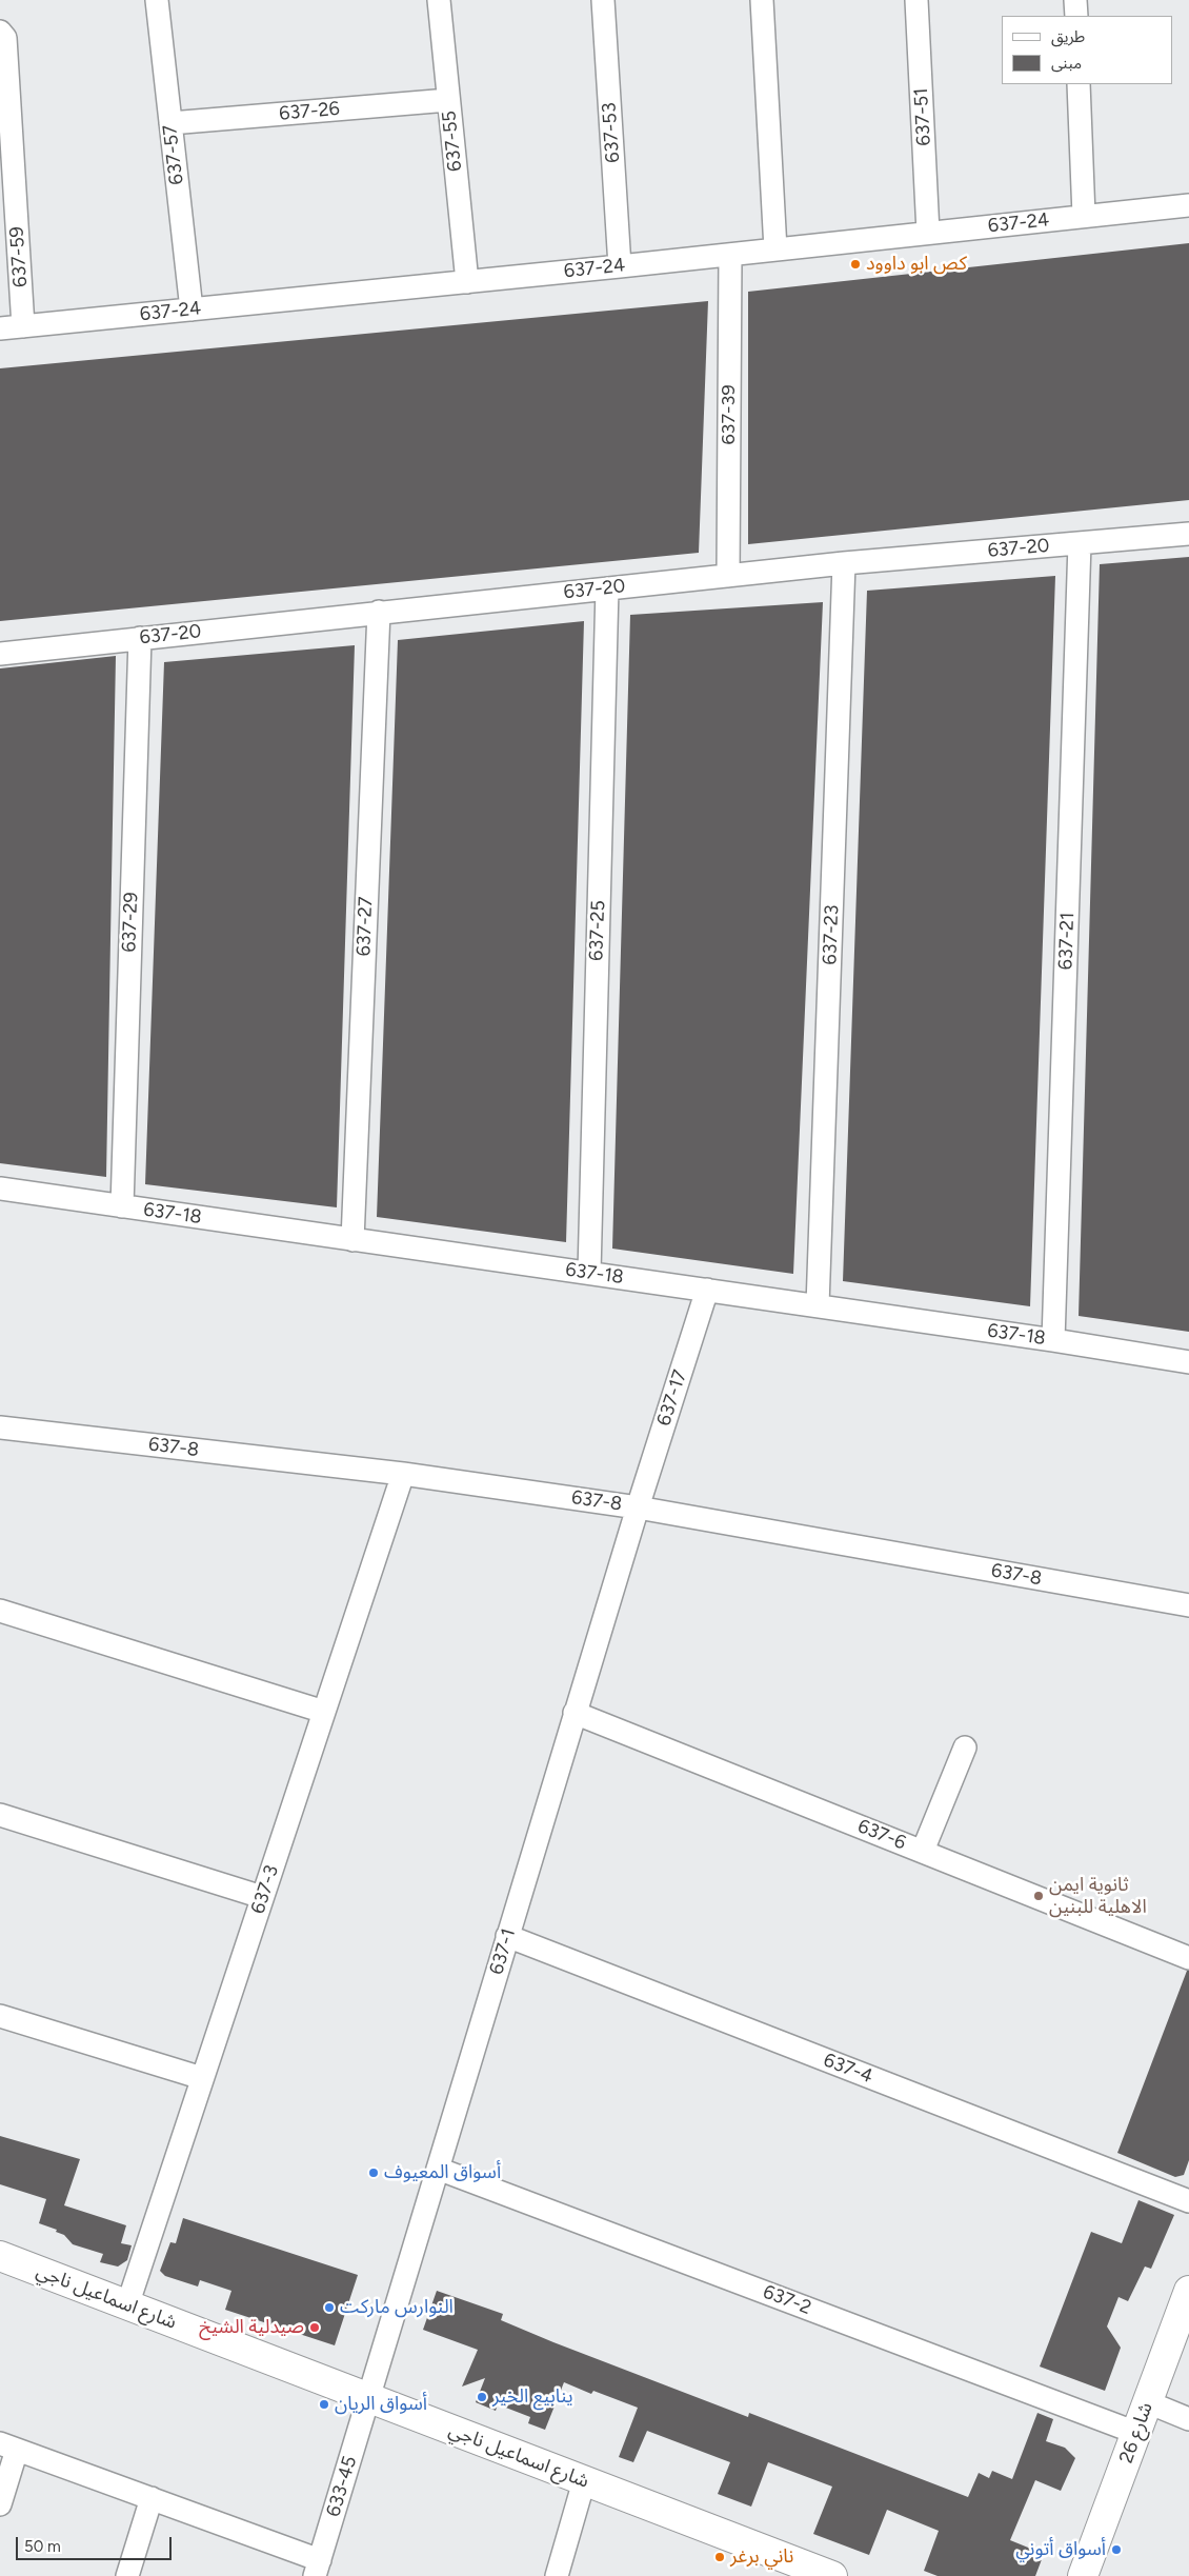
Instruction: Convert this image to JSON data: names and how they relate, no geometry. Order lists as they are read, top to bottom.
{
  "streets": {
    "street": [
      "637-26",
      "637-51",
      "637-53",
      "637-55",
      "637-57",
      "637-24",
      "637-59",
      "637-39",
      "637-20",
      "637-29",
      "637-27",
      "637-25",
      "637-23",
      "637-21",
      "637-18",
      "637-17",
      "637-8",
      "637-6",
      "637-3",
      "637-1",
      "637-4",
      "شارع اسماعيل ناجي",
      "637-2",
      "شارع 26",
      "633-45"
    ]
  },
  "crossings": [
    ["637-26", "637-55"],
    ["637-26", "637-57"],
    ["637-51", "637-24"],
    ["637-53", "637-24"],
    ["637-55", "637-24"],
    ["637-57", "637-24"],
    ["637-24", "637-59"],
    ["637-24", "637-39"],
    ["637-39", "637-20"],
    ["637-20", "637-29"],
    ["637-20", "637-27"],
    ["637-20", "637-25"],
    ["637-20", "637-23"],
    ["637-20", "637-21"],
    ["637-29", "637-18"],
    ["637-27", "637-18"],
    ["637-25", "637-18"],
    ["637-23", "637-18"],
    ["637-21", "637-18"],
    ["637-18", "637-17"],
    ["637-17", "637-8"],
    ["637-17", "637-1"],
    ["637-8", "637-3"],
    ["637-8", "637-1"],
    ["637-6", "637-1"],
    ["637-3", "شارع اسماعيل ناجي"],
    ["637-1", "637-4"],
    ["637-1", "شارع اسماعيل ناجي"],
    ["637-1", "637-2"],
    ["637-1", "633-45"],
    ["شارع اسماعيل ناجي", "633-45"],
    ["637-2", "شارع 26"]
  ],
  "places": [
    "كص ابو داوود",
    "ثانوية ايمن الاهلية للبنين",
    "أسواق المعيوف",
    "النوارس ماركت",
    "صيدلية الشيخ",
    "ينابيع الخير",
    "أسواق الريان",
    "أسواق أتوني",
    "ناني برغر"
  ],
  "legend": ["طريق", "مبنى"],
  "scale_bar": "50 m"
}
